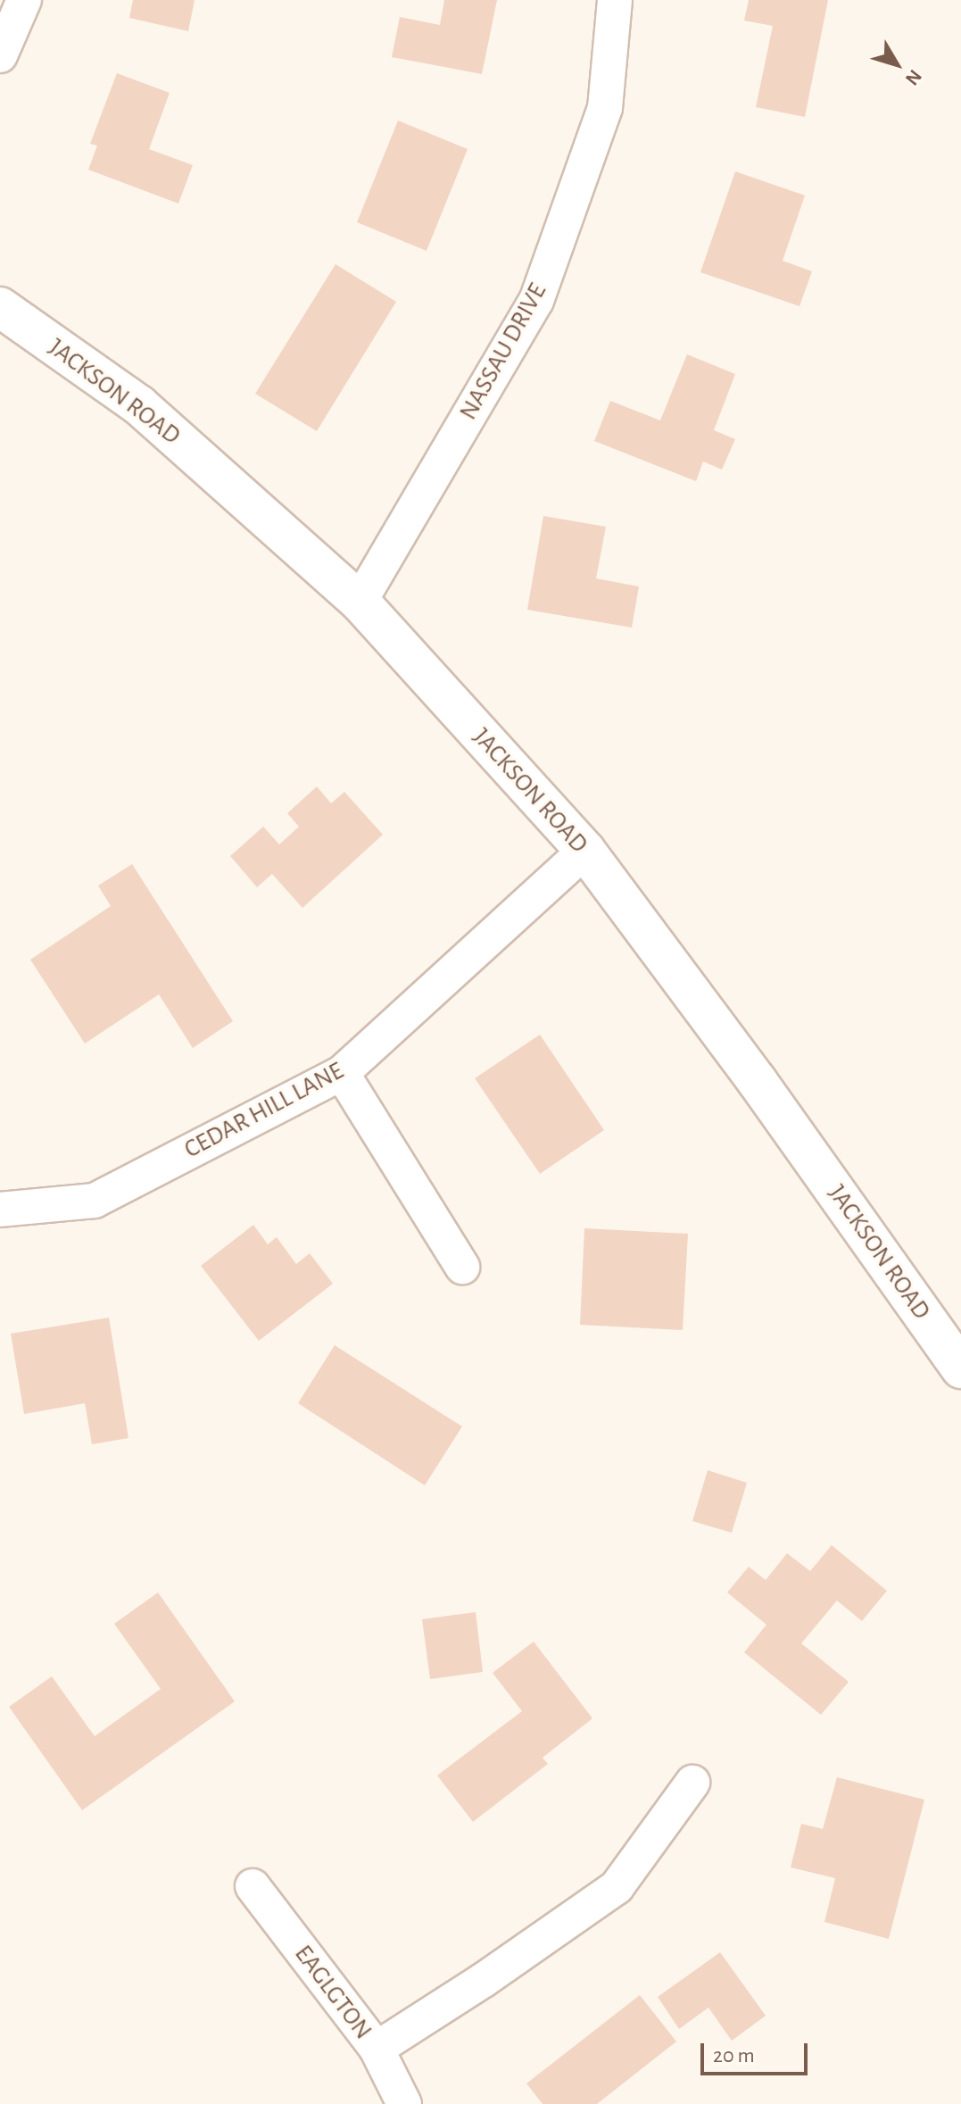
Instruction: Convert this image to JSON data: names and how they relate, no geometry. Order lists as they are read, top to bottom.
{
  "streets": {
    "main road": ["JACKSON ROAD"],
    "street": ["NASSAU DRIVE", "CEDAR HILL LANE", "EAGLGTON"]
  },
  "crossings": [
    ["NASSAU DRIVE", "JACKSON ROAD"],
    ["JACKSON ROAD", "CEDAR HILL LANE"]
  ],
  "scale_bar": "20 m",
  "north": "bottom right"
}
